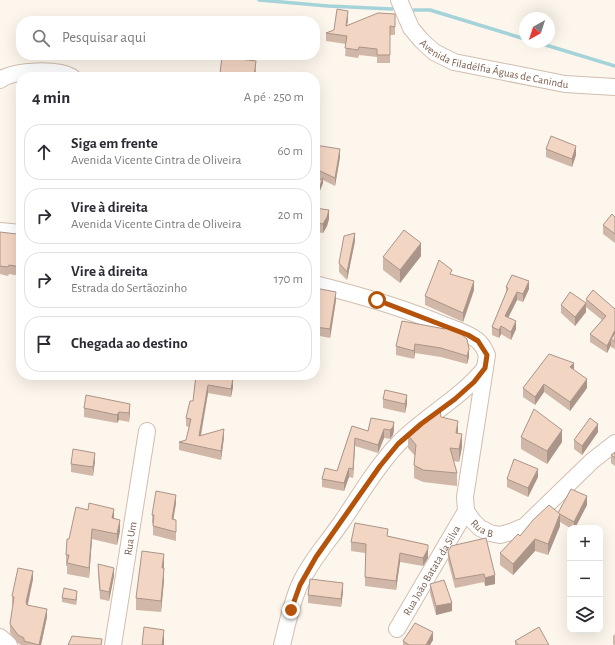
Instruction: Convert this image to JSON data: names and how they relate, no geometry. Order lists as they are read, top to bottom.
{
  "streets": {
    "street": [
      "Avenida Filadélfia Águas de Canindu",
      "Rua B",
      "Rua Um",
      "Rua João Batata da Silva"
    ]
  },
  "crossings": [
    ["Rua B", "Rua João Batata da Silva"]
  ],
  "north": "bottom left",
  "page": {
    "search": "Pesquisar aqui",
    "heading": ["4 min", "A pé · 250 m"],
    "list": [
      ["Siga em frente", "Avenida Vicente Cintra de Oliveira", "60 m"],
      ["Vire à direita", "Avenida Vicente Cintra de Oliveira", "20 m"],
      ["Vire à direita", "Estrada do Sertãozinho", "170 m"],
      "Chegada ao destino"
    ],
    "map_buttons": ["+", "−"]
  }
}
